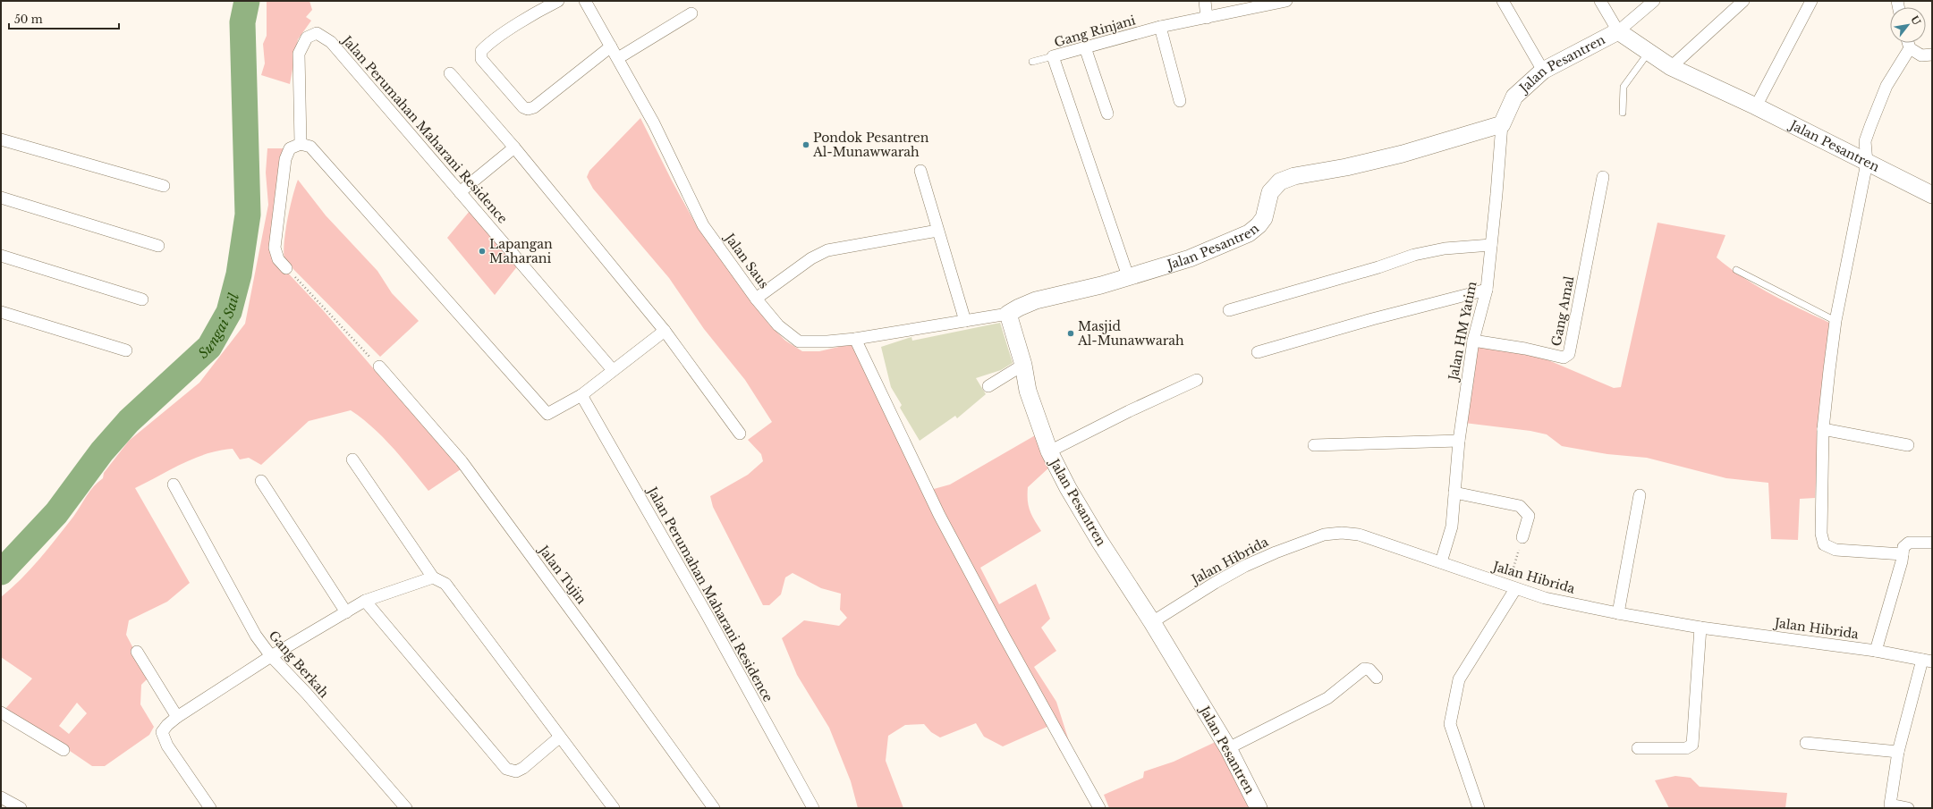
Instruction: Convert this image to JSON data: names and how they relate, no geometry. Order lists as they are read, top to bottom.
{
  "streets": {
    "street": [
      "Gang Rinjani",
      "Jalan Pesantren",
      "Jalan Perumahan Maharani Residence",
      "Jalan Saus",
      "Gang Amal",
      "Jalan HM Yatim",
      "Jalan Hibrida",
      "Jalan Tujin",
      "Gang Berkah"
    ]
  },
  "crossings": [
    ["Gang Rinjani", "Jalan Pesantren"],
    ["Jalan Pesantren", "Jalan Saus"],
    ["Jalan Pesantren", "Jalan HM Yatim"],
    ["Jalan Pesantren", "Jalan Hibrida"],
    ["Gang Amal", "Jalan HM Yatim"],
    ["Jalan HM Yatim", "Jalan Hibrida"]
  ],
  "water": ["Sungai Sail"],
  "places": ["Pondok Pesantren Al-Munawwarah", "Lapangan Maharani", "Masjid Al-Munawwarah"],
  "scale_bar": "50 m",
  "north": "top right"
}
